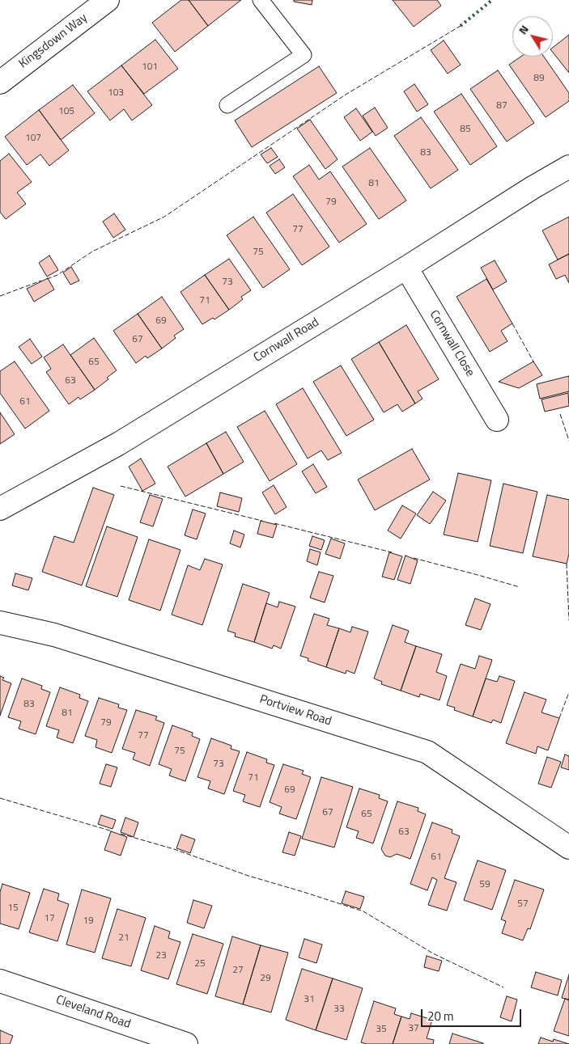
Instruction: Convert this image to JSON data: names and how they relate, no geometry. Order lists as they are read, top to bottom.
{
  "streets": {
    "street": [
      "Kingsdown Way",
      "Cornwall Road",
      "Cornwall Close",
      "Portview Road",
      "Cleveland Road"
    ]
  },
  "crossings": [
    ["Cornwall Road", "Cornwall Close"]
  ],
  "house_numbers": [
    "101",
    "89",
    "103",
    "87",
    "105",
    "85",
    "107",
    "83",
    "81",
    "79",
    "77",
    "75",
    "73",
    "71",
    "69",
    "67",
    "65",
    "63",
    "61",
    "83",
    "81",
    "79",
    "77",
    "75",
    "73",
    "71",
    "69",
    "67",
    "65",
    "63",
    "61",
    "59",
    "57",
    "15",
    "17",
    "19",
    "21",
    "23",
    "25",
    "27",
    "29",
    "31",
    "33",
    "37",
    "35"
  ],
  "scale_bar": "20 m",
  "north": "top left"
}
